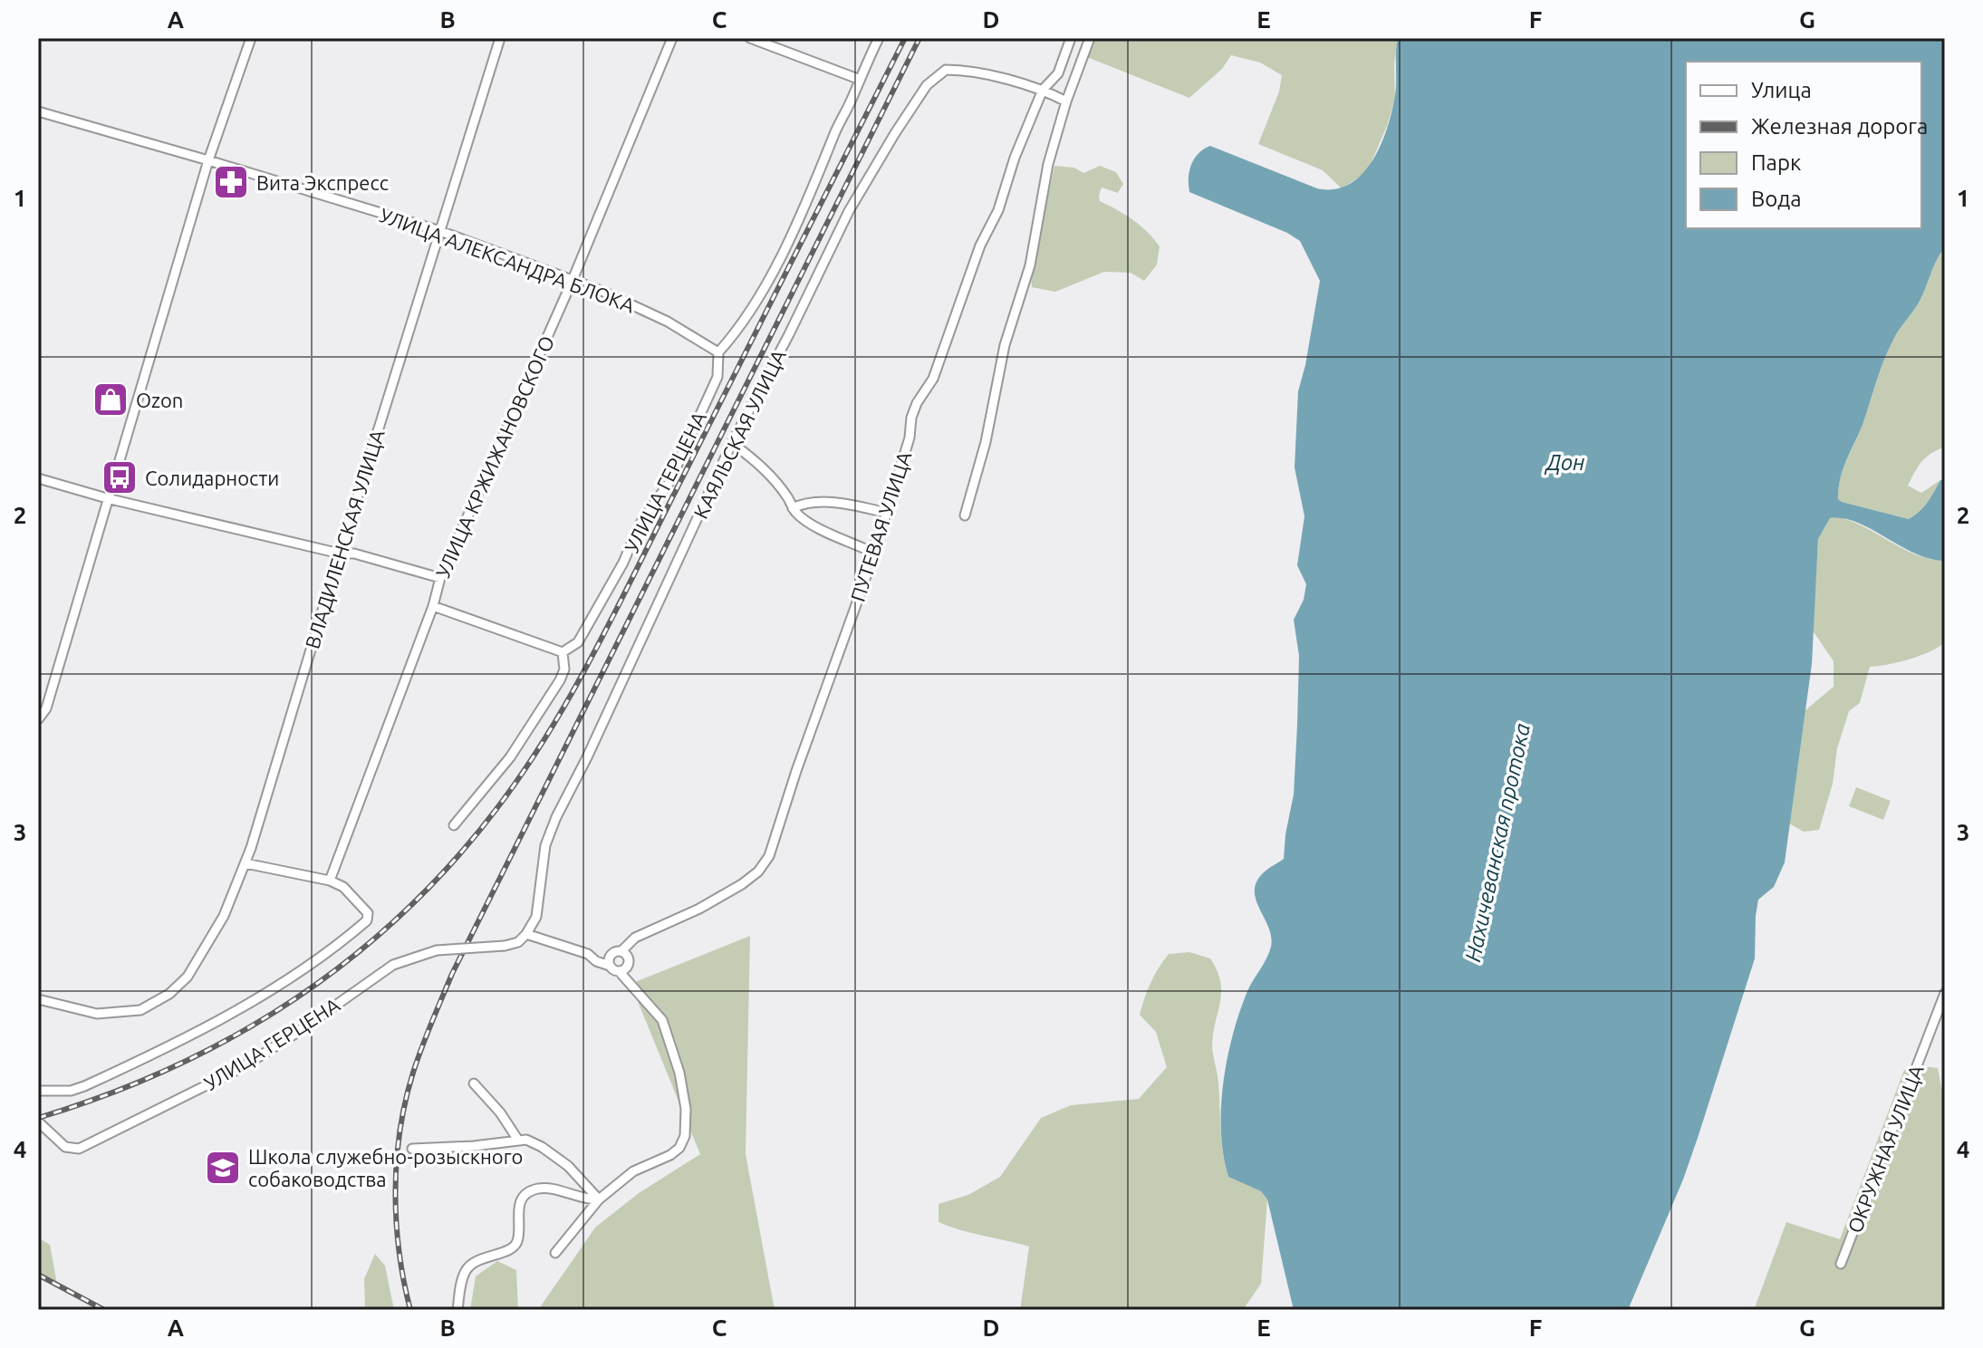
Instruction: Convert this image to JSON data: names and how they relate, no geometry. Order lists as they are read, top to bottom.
{
  "streets": {
    "street": [
      "УЛИЦА АЛЕКСАНДРА БЛОКА",
      "КАЯЛЬСКАЯ УЛИЦА",
      "УЛИЦА КРЖИЖАНОВСКОГО",
      "УЛИЦА ГЕРЦЕНА",
      "ПУТЕВАЯ УЛИЦА",
      "ВЛАДИЛЕНСКАЯ УЛИЦА",
      "ОКРУЖНАЯ УЛИЦА"
    ]
  },
  "crossings": [
    ["УЛИЦА АЛЕКСАНДРА БЛОКА", "УЛИЦА КРЖИЖАНОВСКОГО"],
    ["УЛИЦА АЛЕКСАНДРА БЛОКА", "УЛИЦА ГЕРЦЕНА"],
    ["УЛИЦА АЛЕКСАНДРА БЛОКА", "ВЛАДИЛЕНСКАЯ УЛИЦА"],
    ["КАЯЛЬСКАЯ УЛИЦА", "УЛИЦА ГЕРЦЕНА"],
    ["КАЯЛЬСКАЯ УЛИЦА", "ПУТЕВАЯ УЛИЦА"],
    ["УЛИЦА ГЕРЦЕНА", "ПУТЕВАЯ УЛИЦА"]
  ],
  "water": ["Дон", "Нахичеванская протока"],
  "places": {
    "pharmacy": ["Вита Экспресс"],
    "shop": ["Ozon"],
    "bus stop": ["Солидарности"],
    "school or university": ["Школа служебно-розыскного собаководства"]
  },
  "legend": [
    "Улица",
    "Железная дорога",
    "Парк",
    "Вода"
  ],
  "grid": {
    "columns": [
      "A",
      "B",
      "C",
      "D",
      "E",
      "F",
      "G"
    ],
    "rows": [
      "1",
      "2",
      "3",
      "4"
    ]
  }
}
